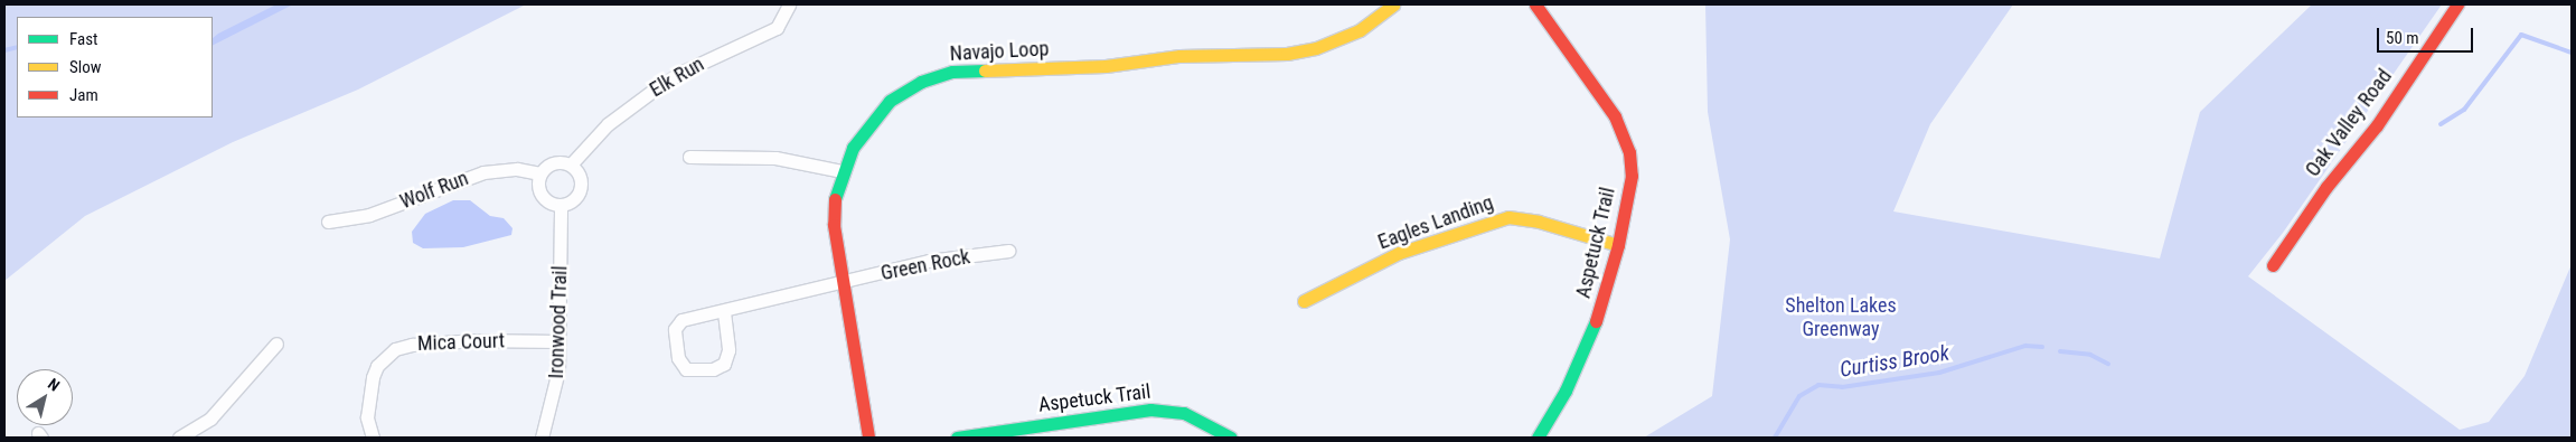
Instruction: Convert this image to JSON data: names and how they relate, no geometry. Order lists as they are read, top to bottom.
{
  "streets": {
    "street": [
      "Navajo Loop",
      "Elk Run",
      "Oak Valley Road",
      "Wolf Run",
      "Eagles Landing",
      "Aspetuck Trail",
      "Green Rock",
      "Ironwood Trail",
      "Mica Court"
    ]
  },
  "crossings": [
    ["Navajo Loop", "Green Rock"],
    ["Elk Run", "Wolf Run"],
    ["Elk Run", "Ironwood Trail"],
    ["Wolf Run", "Ironwood Trail"],
    ["Eagles Landing", "Aspetuck Trail"],
    ["Ironwood Trail", "Mica Court"]
  ],
  "water": ["Curtiss Brook"],
  "parks": ["Shelton Lakes Greenway"],
  "legend": ["Fast", "Slow", "Jam"],
  "scale_bar": "50 m",
  "north": "top right"
}
